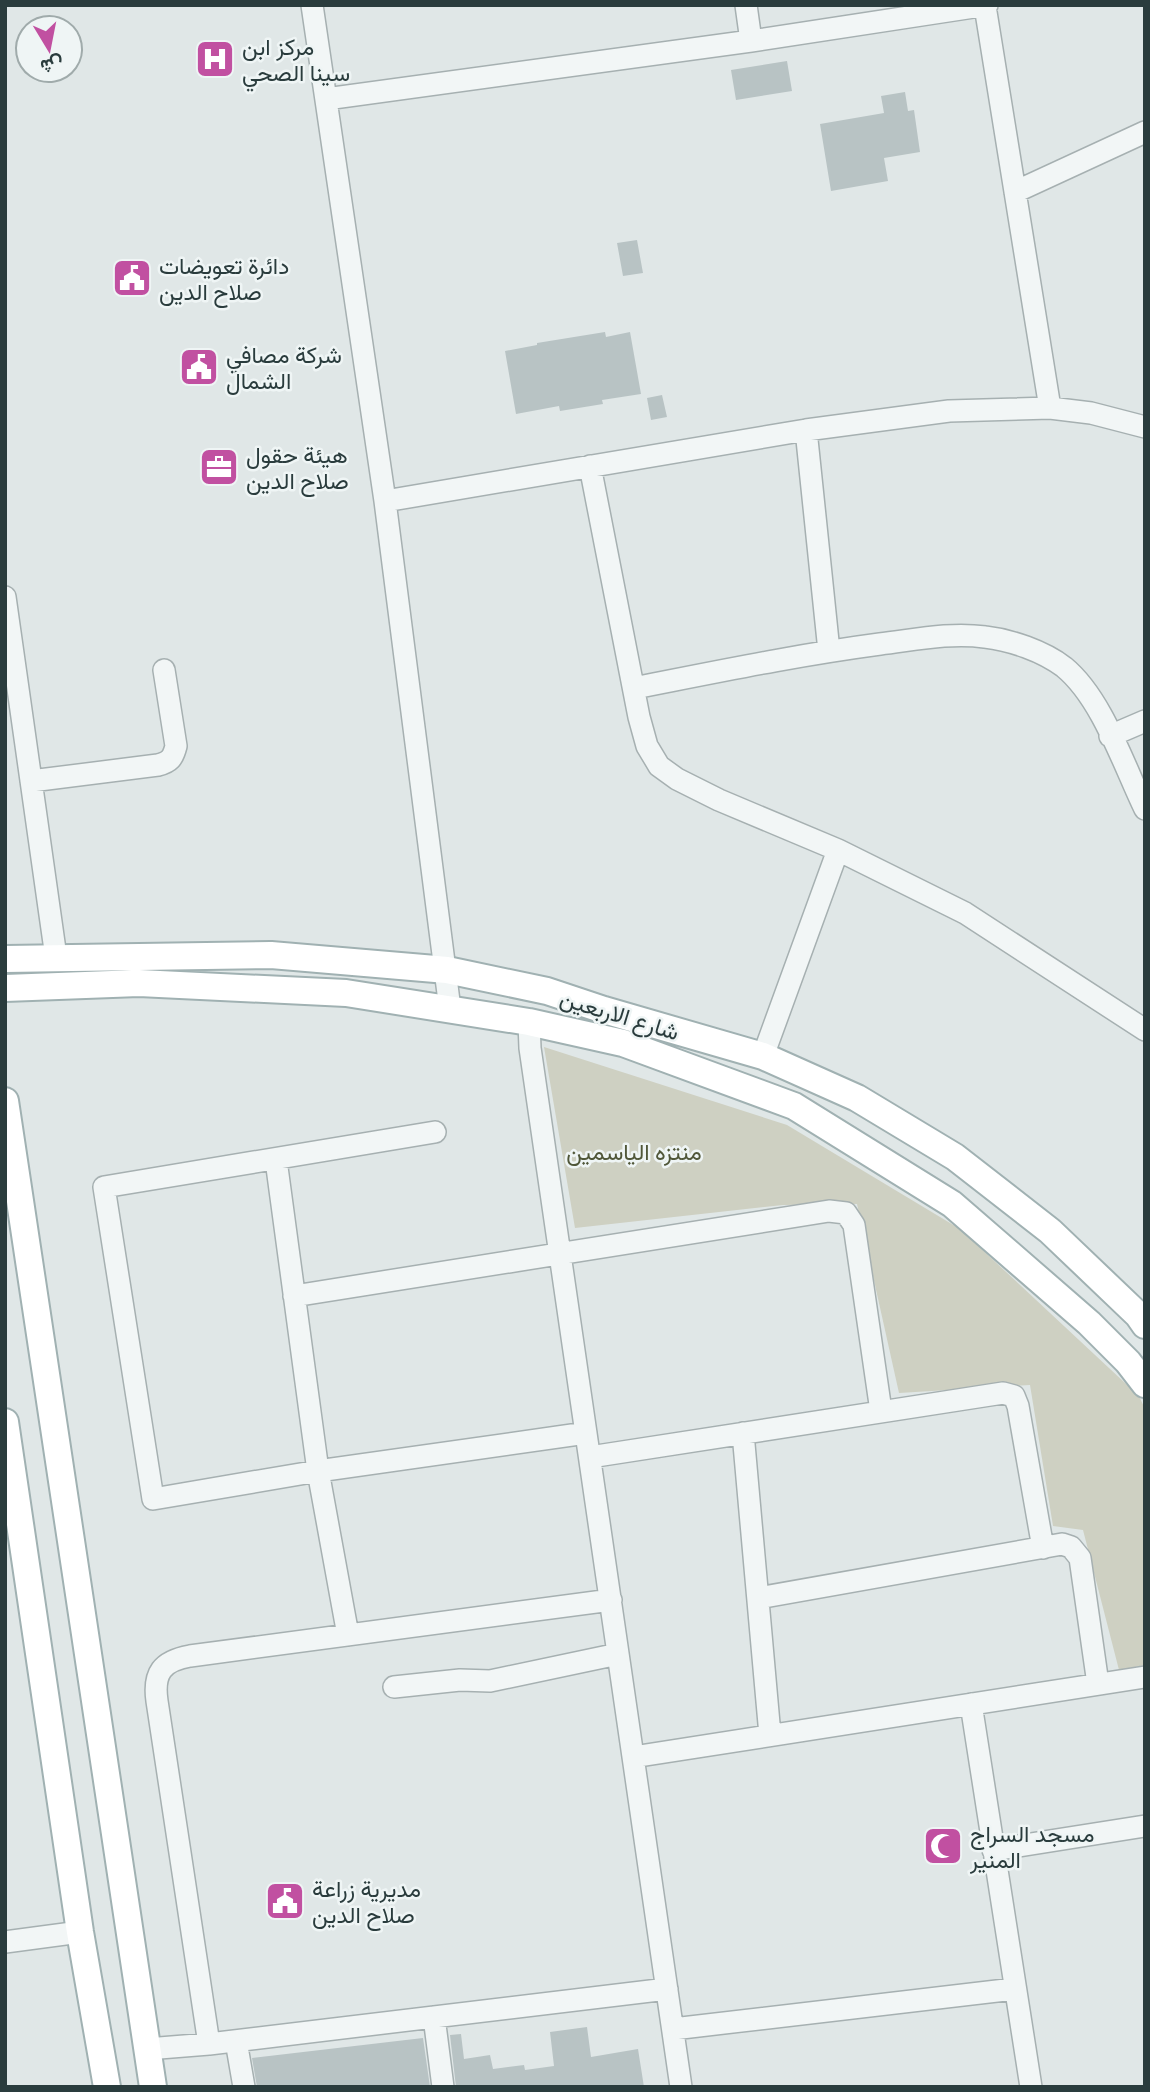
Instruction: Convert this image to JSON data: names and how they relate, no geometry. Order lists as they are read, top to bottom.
{
  "streets": {
    "main road": ["شارع الاربعين"]
  },
  "parks": ["منتزه الياسمين"],
  "places": {
    "hospital": ["مركز ابن سينا الصحي"],
    "public building": ["دائرة تعويضات صلاح الدين", "شركة مصافي الشمال", "مديرية زراعة صلاح الدين"],
    "office": ["هيئة حقول صلاح الدين"],
    "mosque": ["مسجد السراج المنير"]
  },
  "north": "bottom"
}
